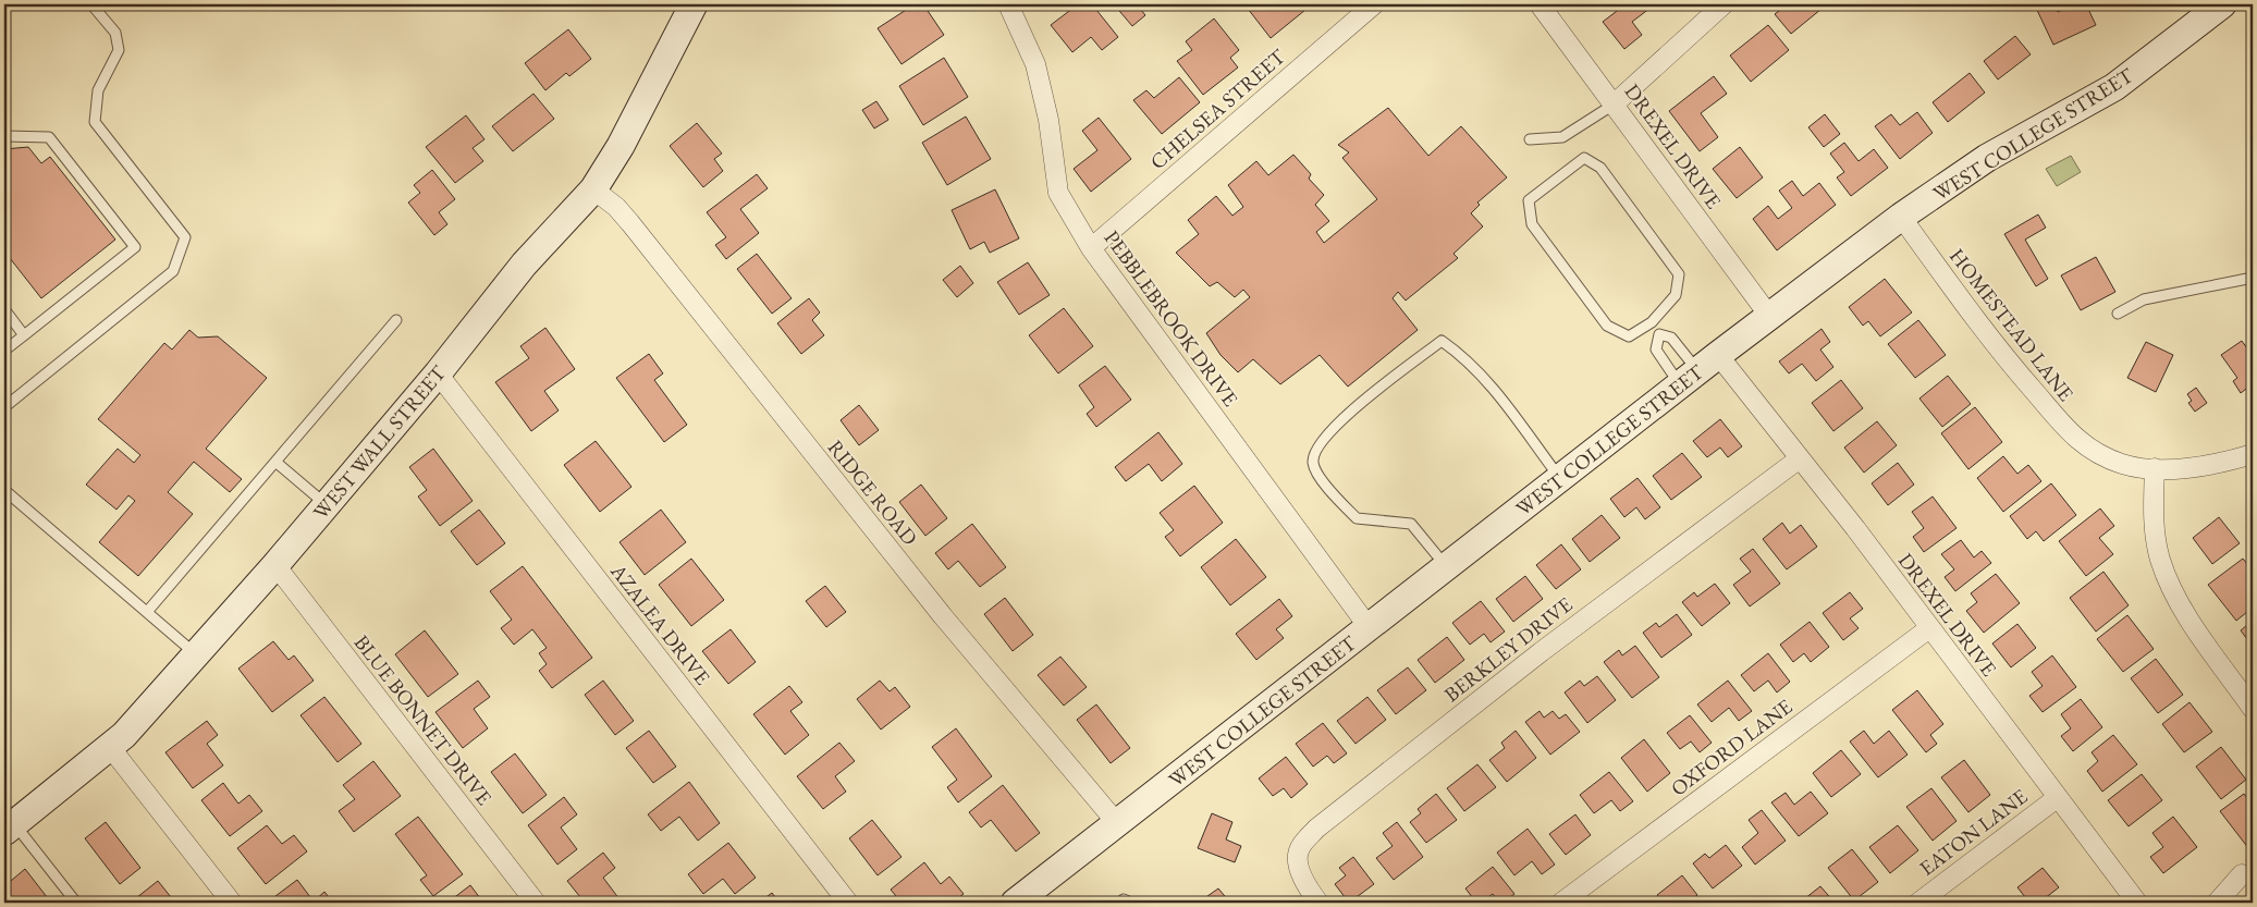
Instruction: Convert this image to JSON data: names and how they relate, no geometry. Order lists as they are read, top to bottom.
{
  "streets": {
    "street": [
      "CHELSEA STREET",
      "WEST COLLEGE STREET",
      "DREXEL DRIVE",
      "PEBBLEBROOK DRIVE",
      "HOMESTEAD LANE",
      "WEST WALL STREET",
      "RIDGE ROAD",
      "AZALEA DRIVE",
      "BERKLEY DRIVE",
      "BLUE BONNET DRIVE",
      "OXFORD LANE",
      "EATON LANE"
    ]
  },
  "crossings": [
    ["CHELSEA STREET", "PEBBLEBROOK DRIVE"],
    ["WEST COLLEGE STREET", "DREXEL DRIVE"],
    ["WEST COLLEGE STREET", "PEBBLEBROOK DRIVE"],
    ["WEST COLLEGE STREET", "HOMESTEAD LANE"],
    ["WEST COLLEGE STREET", "RIDGE ROAD"],
    ["DREXEL DRIVE", "BERKLEY DRIVE"],
    ["DREXEL DRIVE", "OXFORD LANE"],
    ["DREXEL DRIVE", "EATON LANE"],
    ["WEST WALL STREET", "RIDGE ROAD"],
    ["WEST WALL STREET", "AZALEA DRIVE"],
    ["WEST WALL STREET", "BLUE BONNET DRIVE"]
  ]
}
